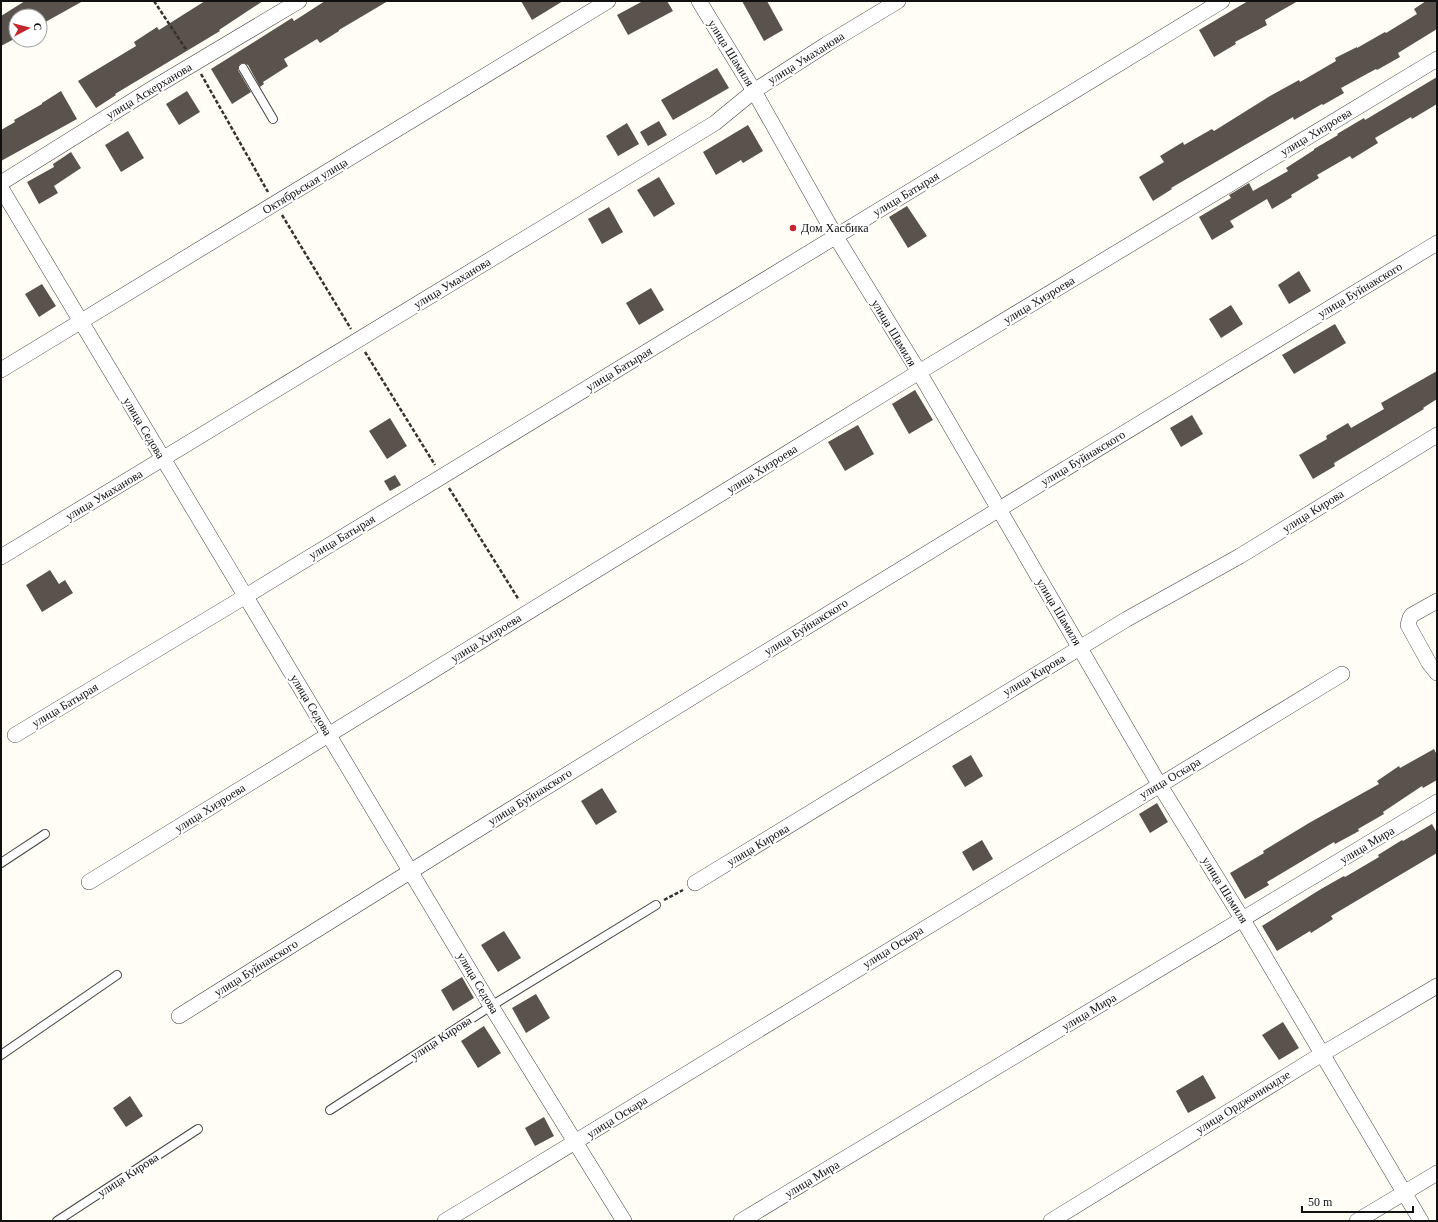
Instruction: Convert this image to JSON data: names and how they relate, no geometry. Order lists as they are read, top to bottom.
{
  "streets": {
    "street": [
      "улица Шамиля",
      "улица Умаханова",
      "улица Аскерханова",
      "улица Хизроева",
      "Октябрьская улица",
      "улица Батырая",
      "улица Буйнакского",
      "улица Седова",
      "улица Кирова",
      "улица Оскара",
      "улица Мира",
      "улица Орджоникидзе"
    ]
  },
  "crossings": [
    ["улица Шамиля", "улица Умаханова"],
    ["улица Шамиля", "улица Хизроева"],
    ["улица Шамиля", "улица Батырая"],
    ["улица Шамиля", "улица Буйнакского"],
    ["улица Шамиля", "улица Кирова"],
    ["улица Шамиля", "улица Оскара"],
    ["улица Шамиля", "улица Мира"],
    ["улица Шамиля", "улица Орджоникидзе"],
    ["улица Умаханова", "улица Седова"],
    ["улица Хизроева", "улица Седова"],
    ["Октябрьская улица", "улица Седова"],
    ["улица Батырая", "улица Седова"],
    ["улица Буйнакского", "улица Седова"],
    ["улица Седова", "улица Кирова"],
    ["улица Седова", "улица Оскара"]
  ],
  "places": ["Дом Хасбика"],
  "scale_bar": "50 m",
  "north": "right"
}
